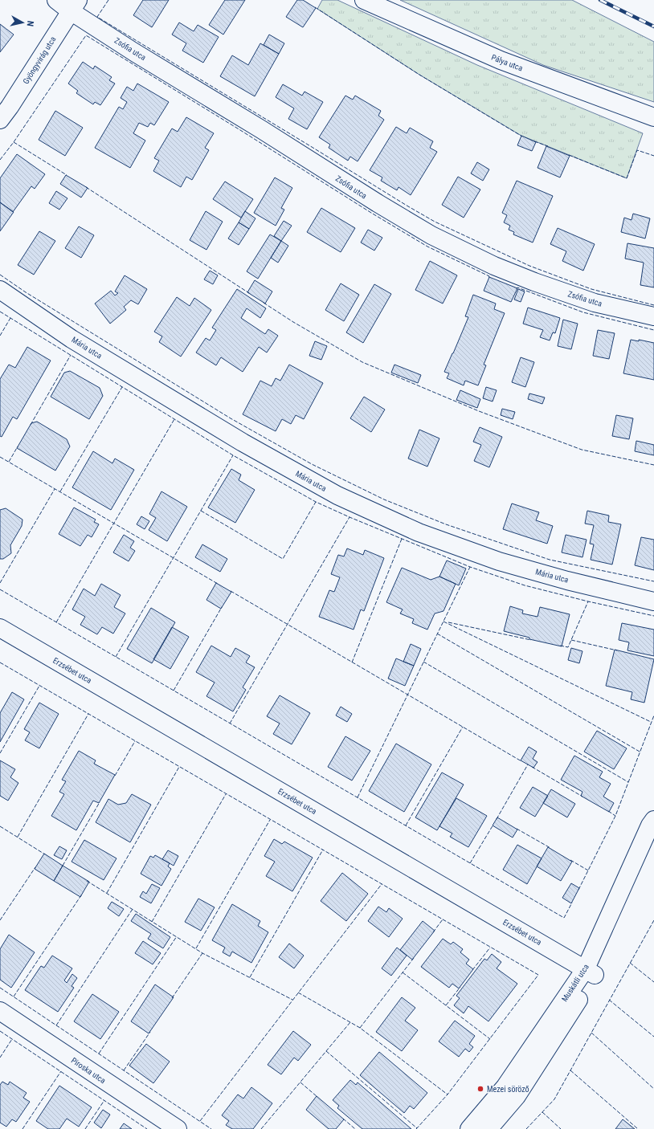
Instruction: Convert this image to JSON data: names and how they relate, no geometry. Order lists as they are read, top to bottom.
{
  "streets": {
    "street": [
      "Zsófia utca",
      "Gyöngyvirág utca",
      "Pálya utca",
      "Mária utca",
      "Erzsébet utca",
      "Muskátli utca",
      "Piroska utca"
    ]
  },
  "crossings": [
    ["Zsófia utca", "Gyöngyvirág utca"],
    ["Erzsébet utca", "Muskátli utca"]
  ],
  "places": ["Mezei söröző"],
  "north": "right"
}
